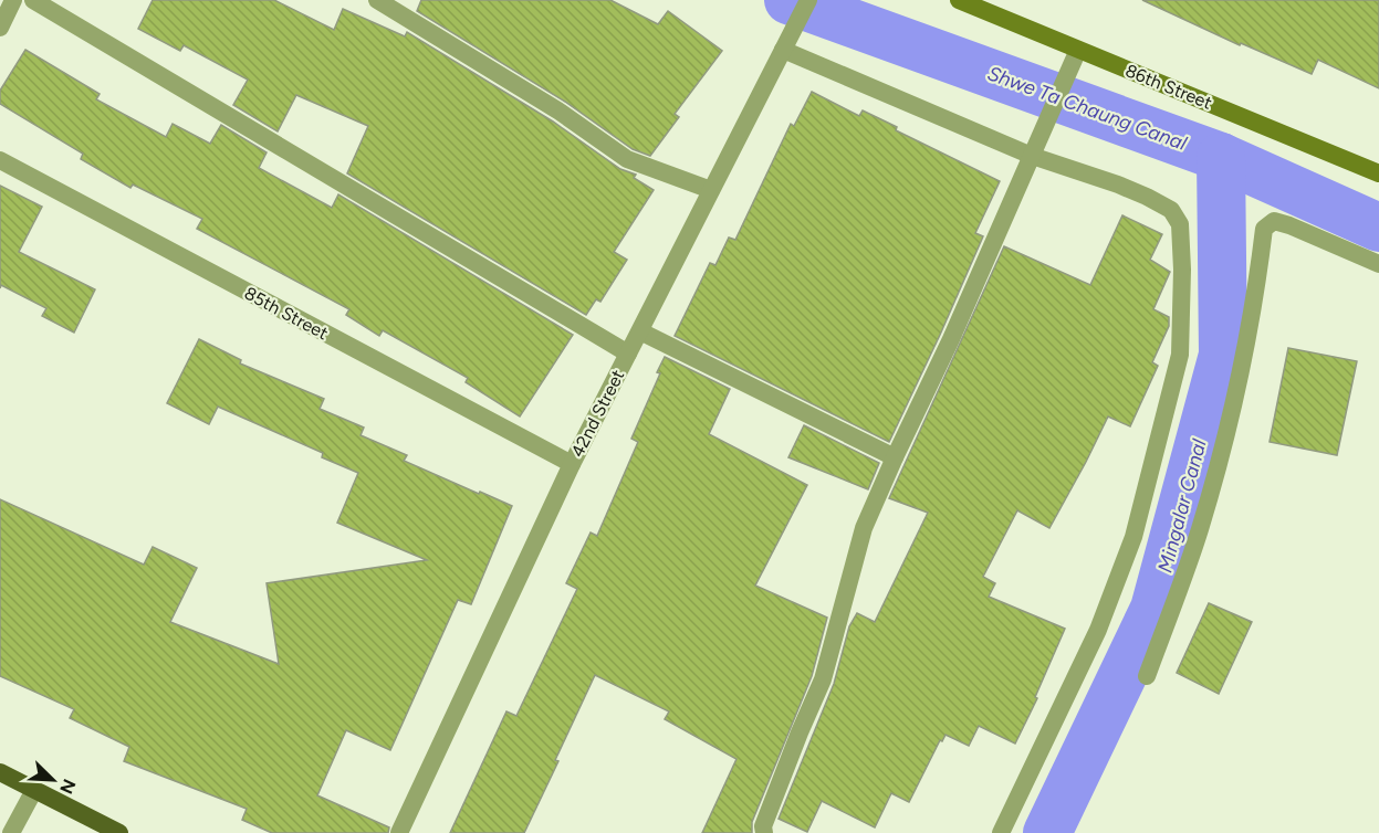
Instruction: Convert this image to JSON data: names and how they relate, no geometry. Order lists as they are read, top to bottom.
{
  "streets": {
    "main road": ["86th Street"],
    "street": ["85th Street", "42nd Street"]
  },
  "crossings": [
    ["85th Street", "42nd Street"]
  ],
  "water": ["Shwe Ta Chaung Canal", "Mingalar Canal"],
  "north": "bottom right"
}
